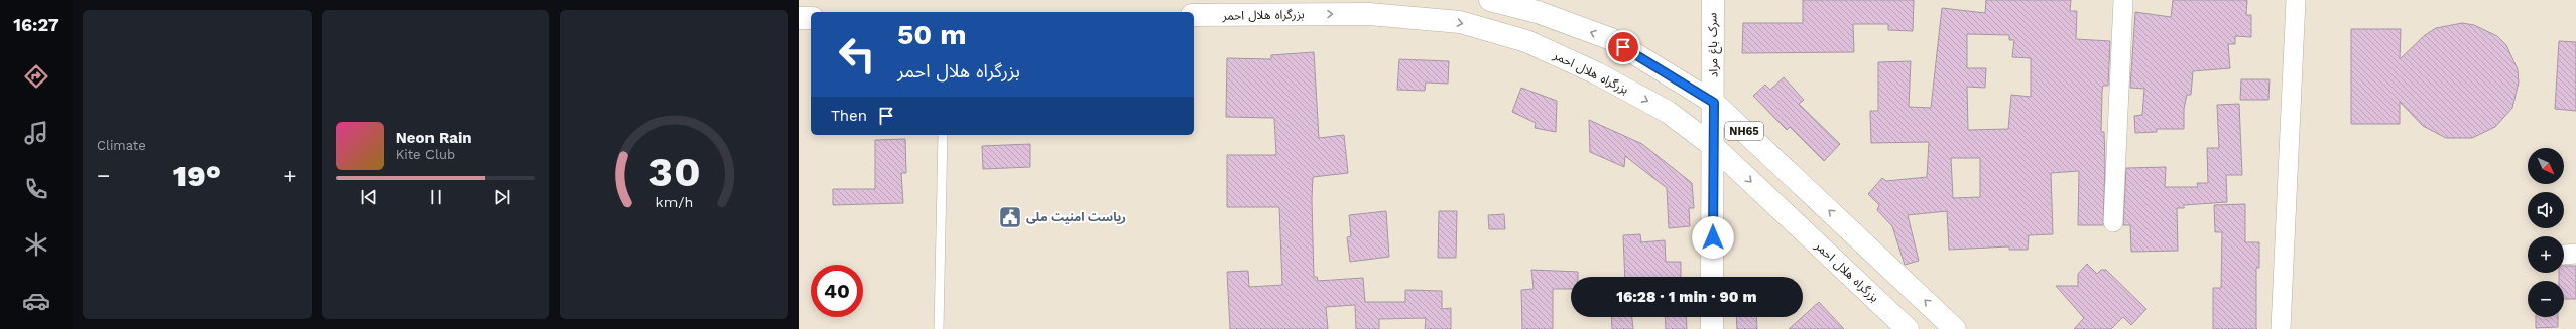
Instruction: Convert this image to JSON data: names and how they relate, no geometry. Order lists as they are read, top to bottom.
{
  "streets": {
    "main road": ["بزرگراه هلال احمر", "سرک باغ مراد", "NH65"]
  },
  "crossings": [
    ["بزرگراه هلال احمر", "سرک باغ مراد"],
    ["سرک باغ مراد", "NH65"]
  ],
  "places": {
    "public building": ["ریاست امنیت ملی"]
  },
  "north": "bottom right",
  "page": {
    "tabs": "16:27",
    "tile": "Climate",
    "turn": ["50 m", "بزرگراه هلال احمر"],
    "then": "Then",
    "song": ["Neon Rain", "Kite Club"],
    "map_buttons": ["+", "−"],
    "heat": ["−", "19°", "+"],
    "limit": "40",
    "trip": "16:28 · 1 min · 90 m",
    "gauge": ["30", "km/h"]
  }
}
